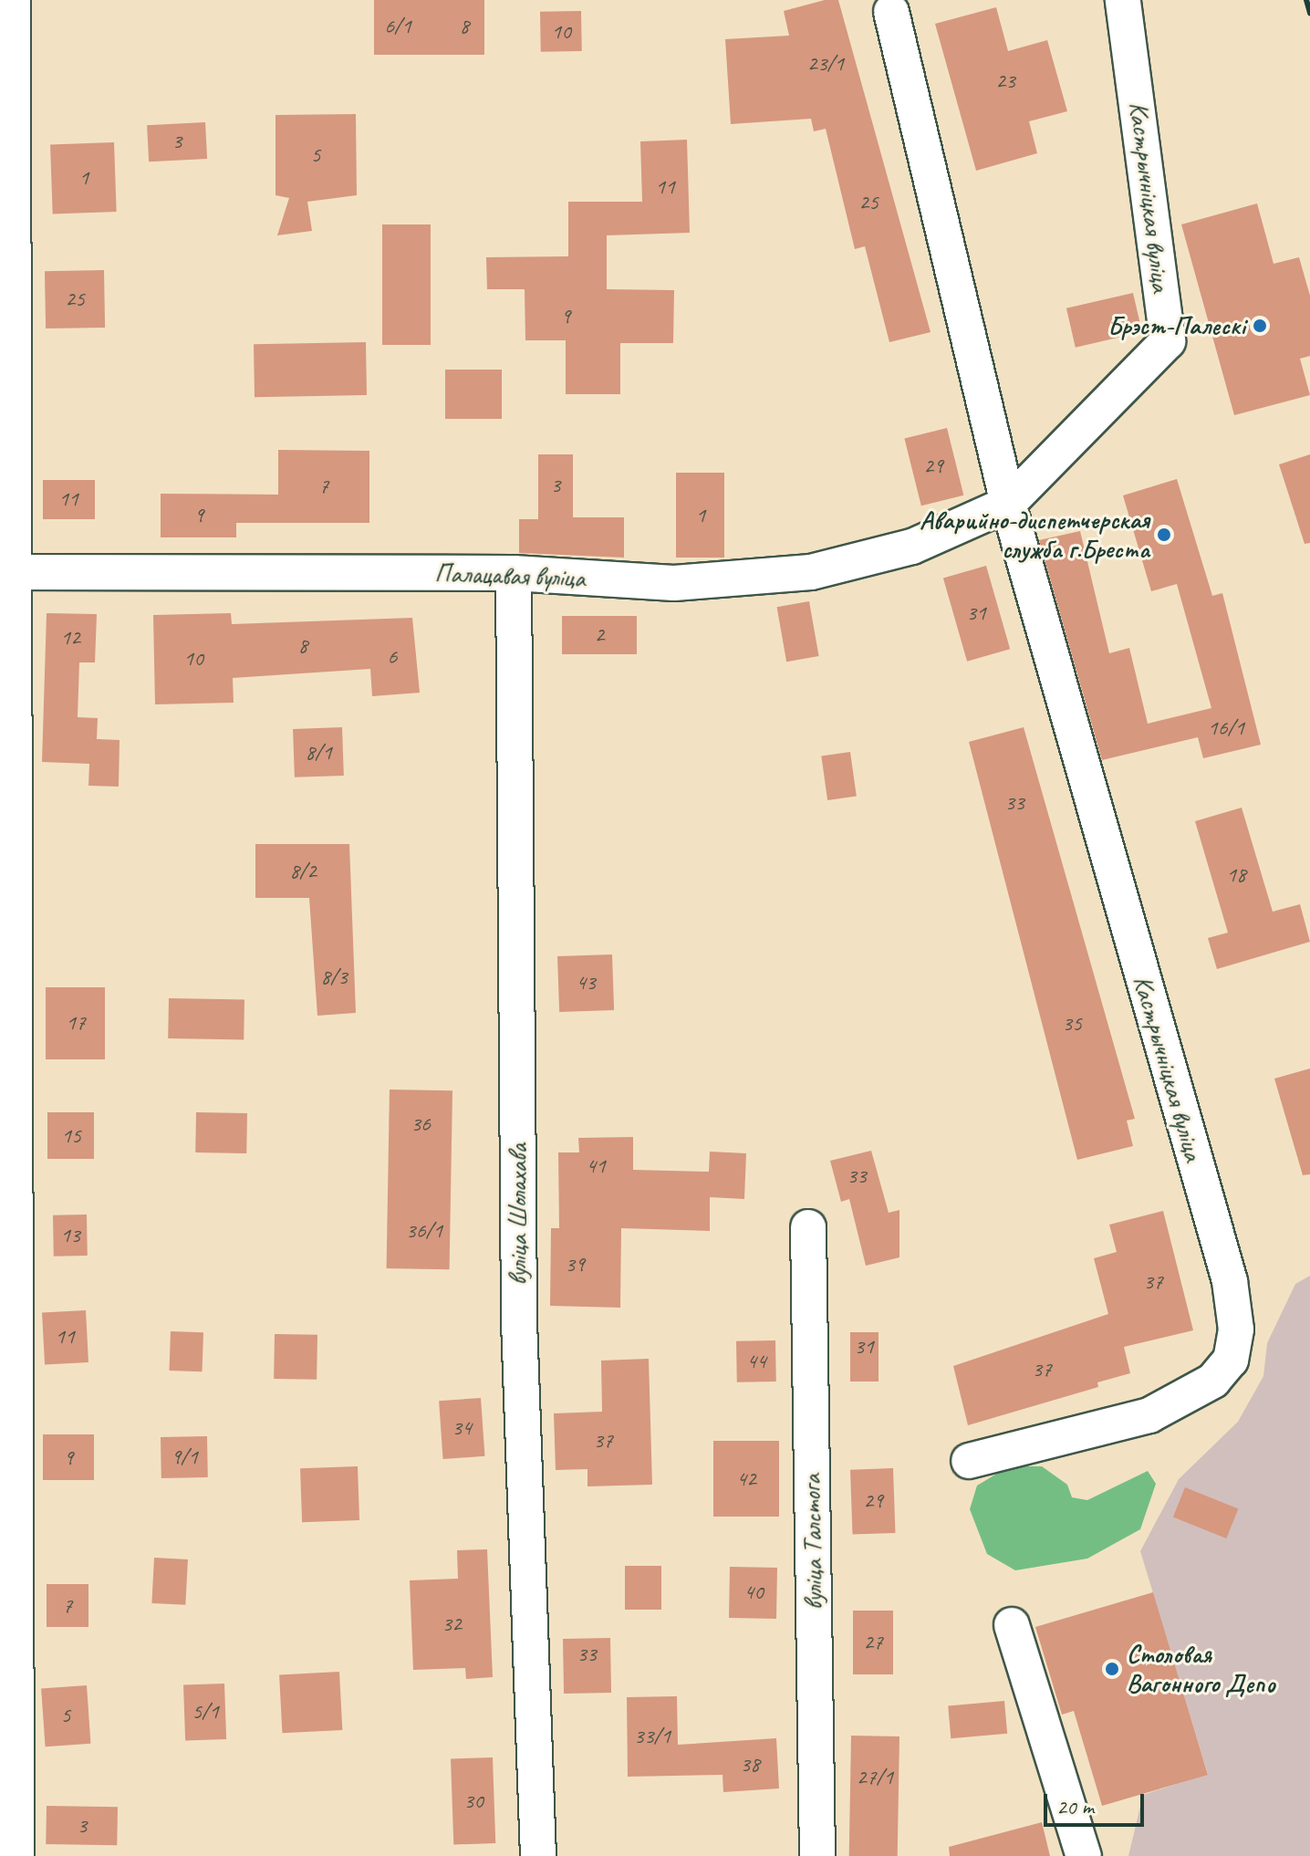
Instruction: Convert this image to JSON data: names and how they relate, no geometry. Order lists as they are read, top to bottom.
{
  "streets": {
    "street": [
      "Кастрычніцкая вуліца",
      "Палацавая вуліца",
      "вуліца Шолахава",
      "вуліца Талстога"
    ]
  },
  "crossings": [
    ["Кастрычніцкая вуліца", "Палацавая вуліца"],
    ["Палацавая вуліца", "вуліца Шолахава"]
  ],
  "places": ["Брэст-Палескі", "Аварийно-диспетчерская служба г.Бреста", "Столовая Вагонного Депо"],
  "house_numbers": [
    "6/1",
    "8",
    "10",
    "23/1",
    "23",
    "3",
    "5",
    "1",
    "11",
    "25",
    "25",
    "9",
    "29",
    "3",
    "7",
    "11",
    "9",
    "1",
    "31",
    "2",
    "12",
    "8",
    "6",
    "10",
    "16/1",
    "8/1",
    "33",
    "8/2",
    "18",
    "8/3",
    "43",
    "17",
    "35",
    "36",
    "15",
    "41",
    "33",
    "36/1",
    "13",
    "39",
    "37",
    "11",
    "31",
    "44",
    "37",
    "34",
    "37",
    "9/1",
    "9",
    "42",
    "29",
    "40",
    "7",
    "32",
    "27",
    "33",
    "5/1",
    "5",
    "33/1",
    "38",
    "27/1",
    "30",
    "3"
  ],
  "scale_bar": "20 m"
}
